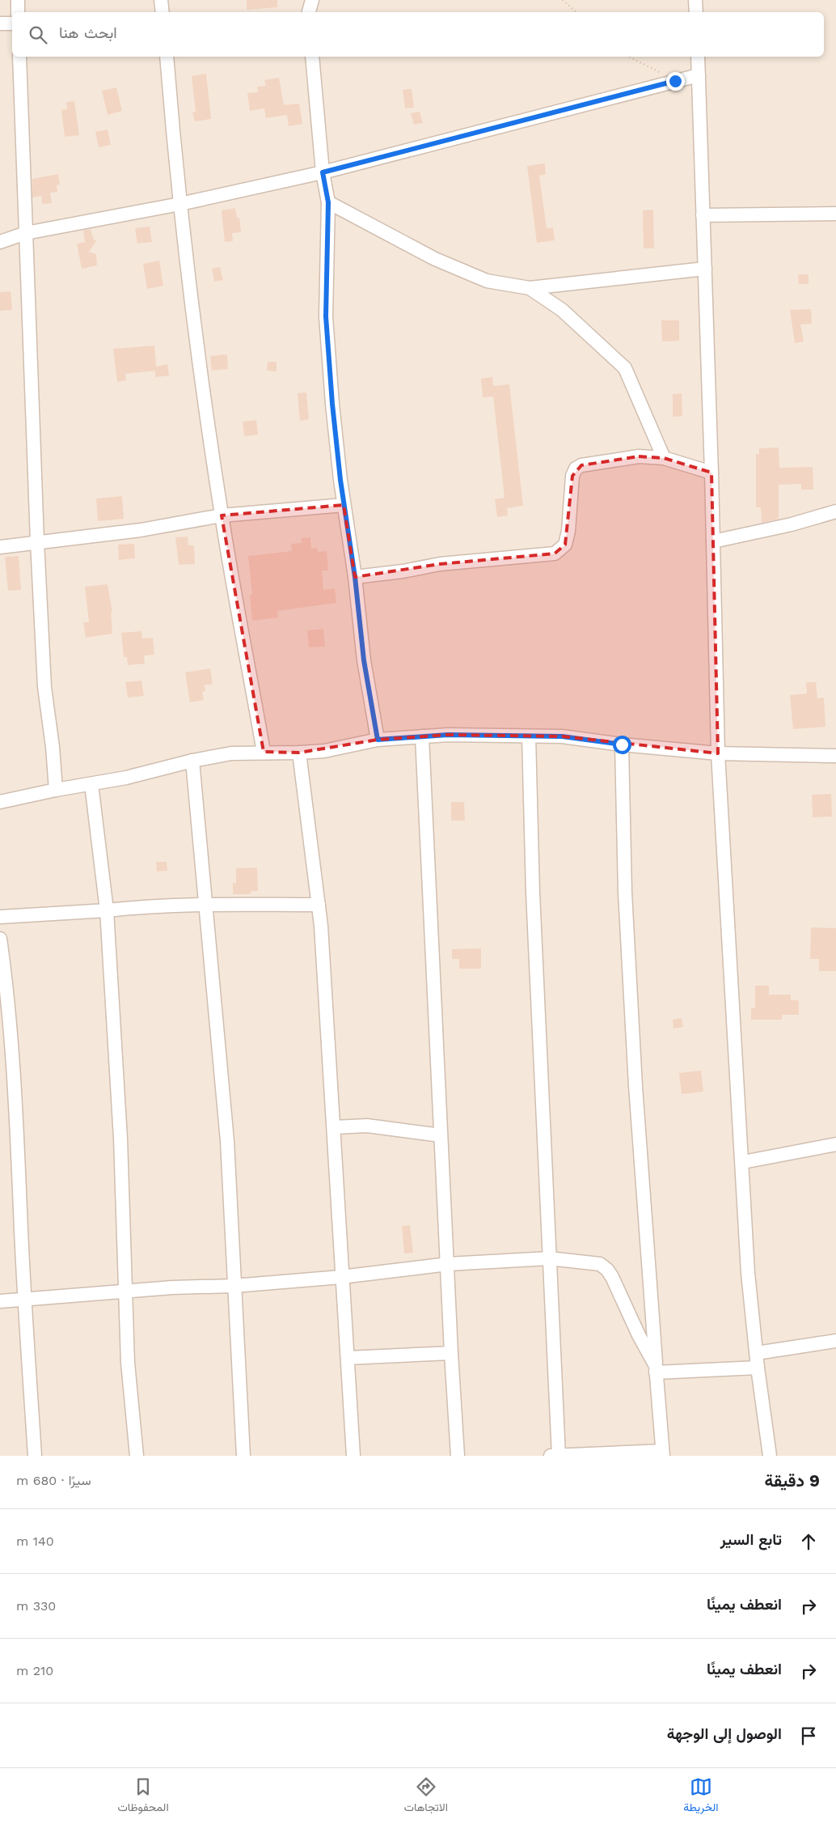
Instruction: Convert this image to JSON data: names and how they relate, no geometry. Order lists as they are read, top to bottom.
{
  "page": {
    "search": "ابحث هنا",
    "heading": ["9 دقيقة", "سيرًا · 680 m"],
    "list": [
      ["تابع السير", "140 m"],
      ["انعطف يمينًا", "330 m"],
      ["انعطف يمينًا", "210 m"],
      "الوصول إلى الوجهة"
    ],
    "nav": ["الخريطة", "الاتجاهات", "المحفوظات"]
  }
}
